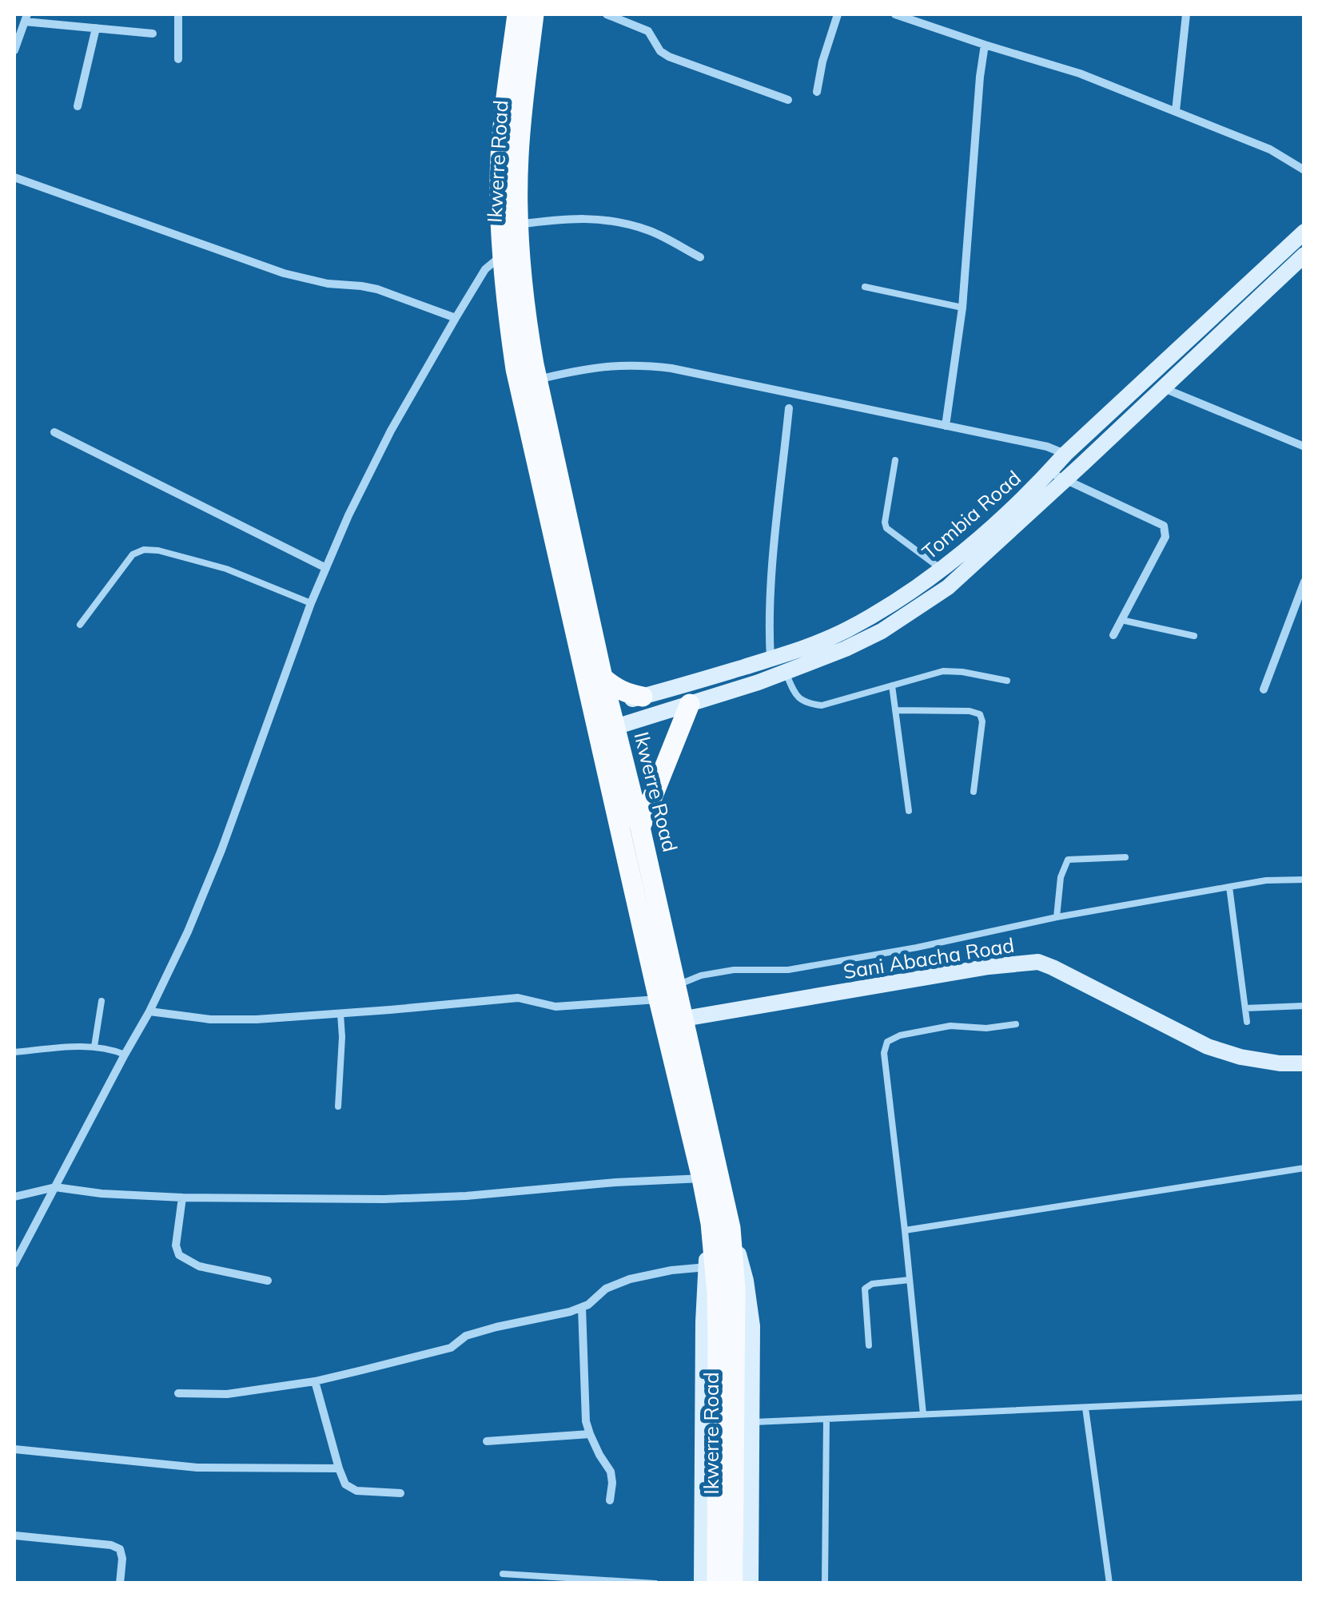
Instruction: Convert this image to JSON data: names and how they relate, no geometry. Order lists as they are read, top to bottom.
{
  "streets": {
    "main road": ["Ikwerre Road", "Tombia Road", "Sani Abacha Road"]
  },
  "crossings": [
    ["Ikwerre Road", "Tombia Road"],
    ["Ikwerre Road", "Sani Abacha Road"]
  ]
}
